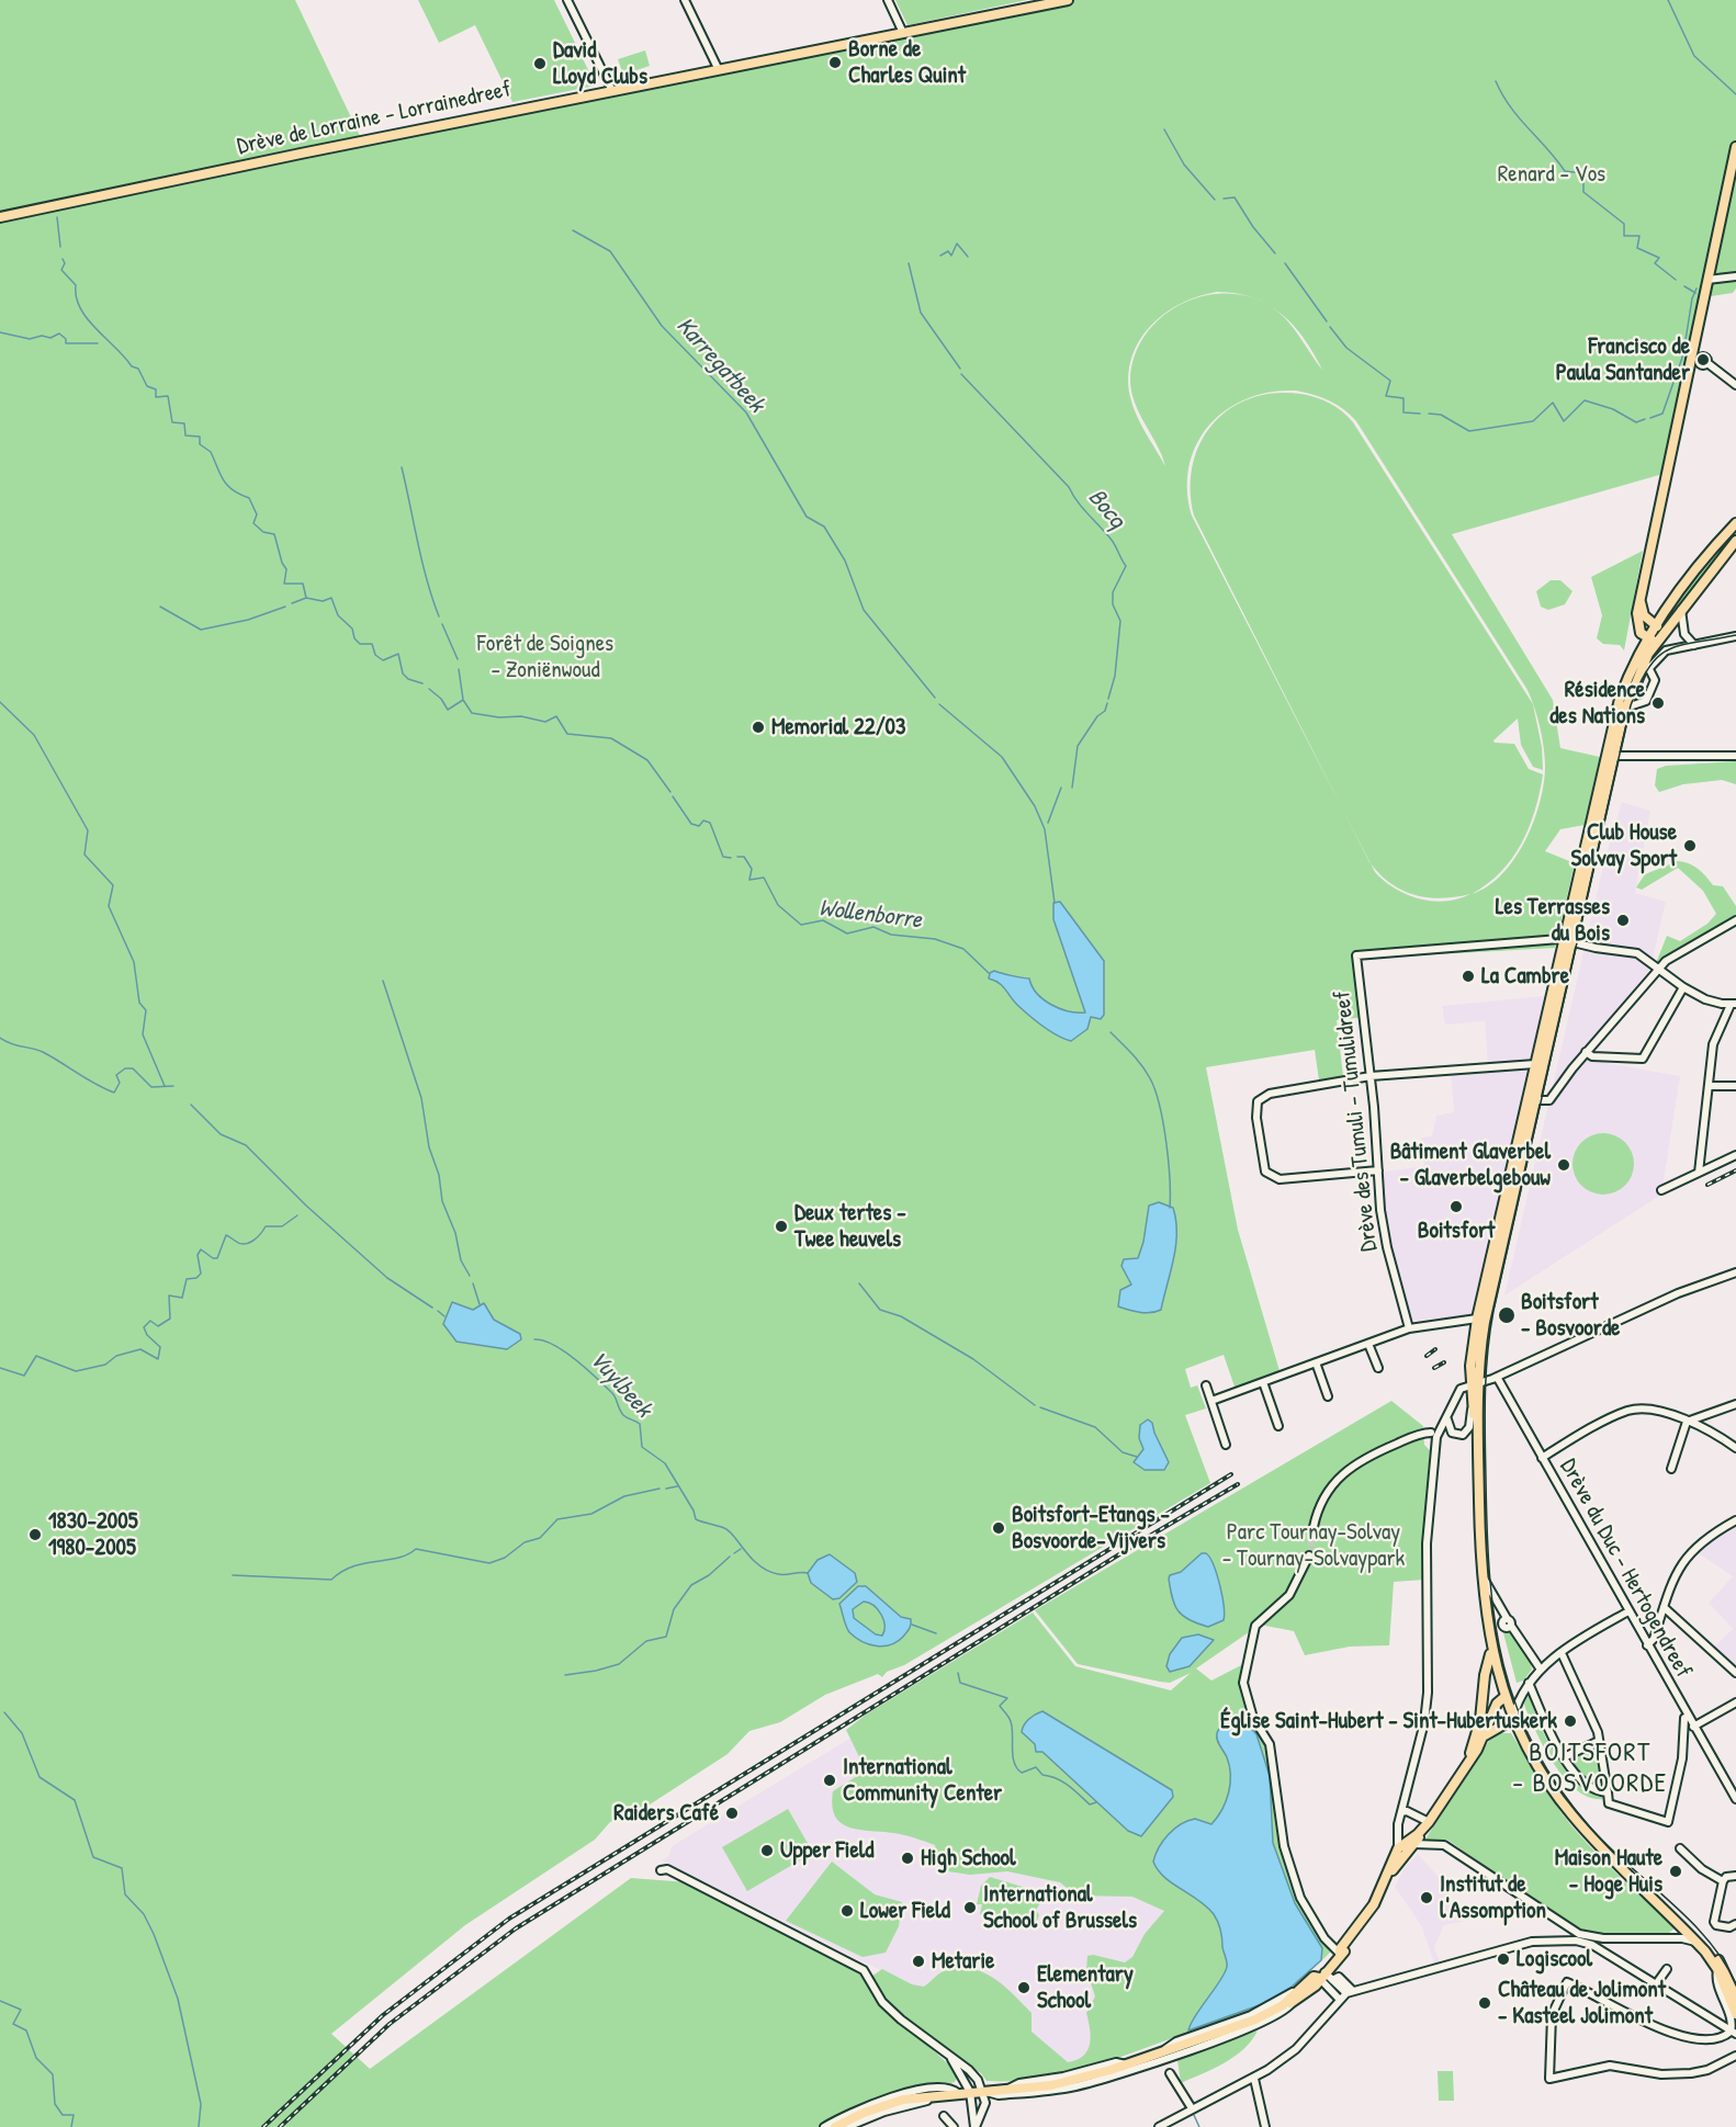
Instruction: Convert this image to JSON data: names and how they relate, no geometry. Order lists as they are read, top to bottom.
{
  "streets": {
    "main road": ["Drève de Lorraine - Lorrainedreef"],
    "street": ["Drève des Tumuli - Tumulidreef", "Drève du Duc - Hertogendreef"]
  },
  "districts": ["BOITSFORT - BOSVOORDE"],
  "water": [
    "Karregatbeek",
    "Bocq",
    "Wollenborre",
    "Vuylbeek"
  ],
  "parks": ["Renard - Vos", "Forêt de Soignes - Zoniënwoud", "Parc Tournay-Solvay - Tournay-Solvaypark"],
  "places": [
    "Borne de Charles Quint",
    "David Lloyd Clubs",
    "Francisco de Paula Santander",
    "Résidence des Nations",
    "Memorial 22/03",
    "Club House Solvay Sport",
    "Les Terrasses du Bois",
    "La Cambre",
    "Bâtiment Glaverbel - Glaverbelgebouw",
    "Boitsfort",
    "Deux tertes - Twee heuvels",
    "Boitsfort - Bosvoorde",
    "Boitsfort-Etangs - Bosvoorde-Vijvers",
    "1830-2005 1980-2005",
    "Église Saint-Hubert - Sint-Hubertuskerk",
    "International Community Center",
    "Raiders Café",
    "Upper Field",
    "High School",
    "Maison Haute - Hoge Huis",
    "Institut de l'Assomption",
    "International School of Brussels",
    "Lower Field",
    "Logiscool",
    "Metarie",
    "Elementary School",
    "Château de Jolimont - Kasteel Jolimont"
  ]
}
